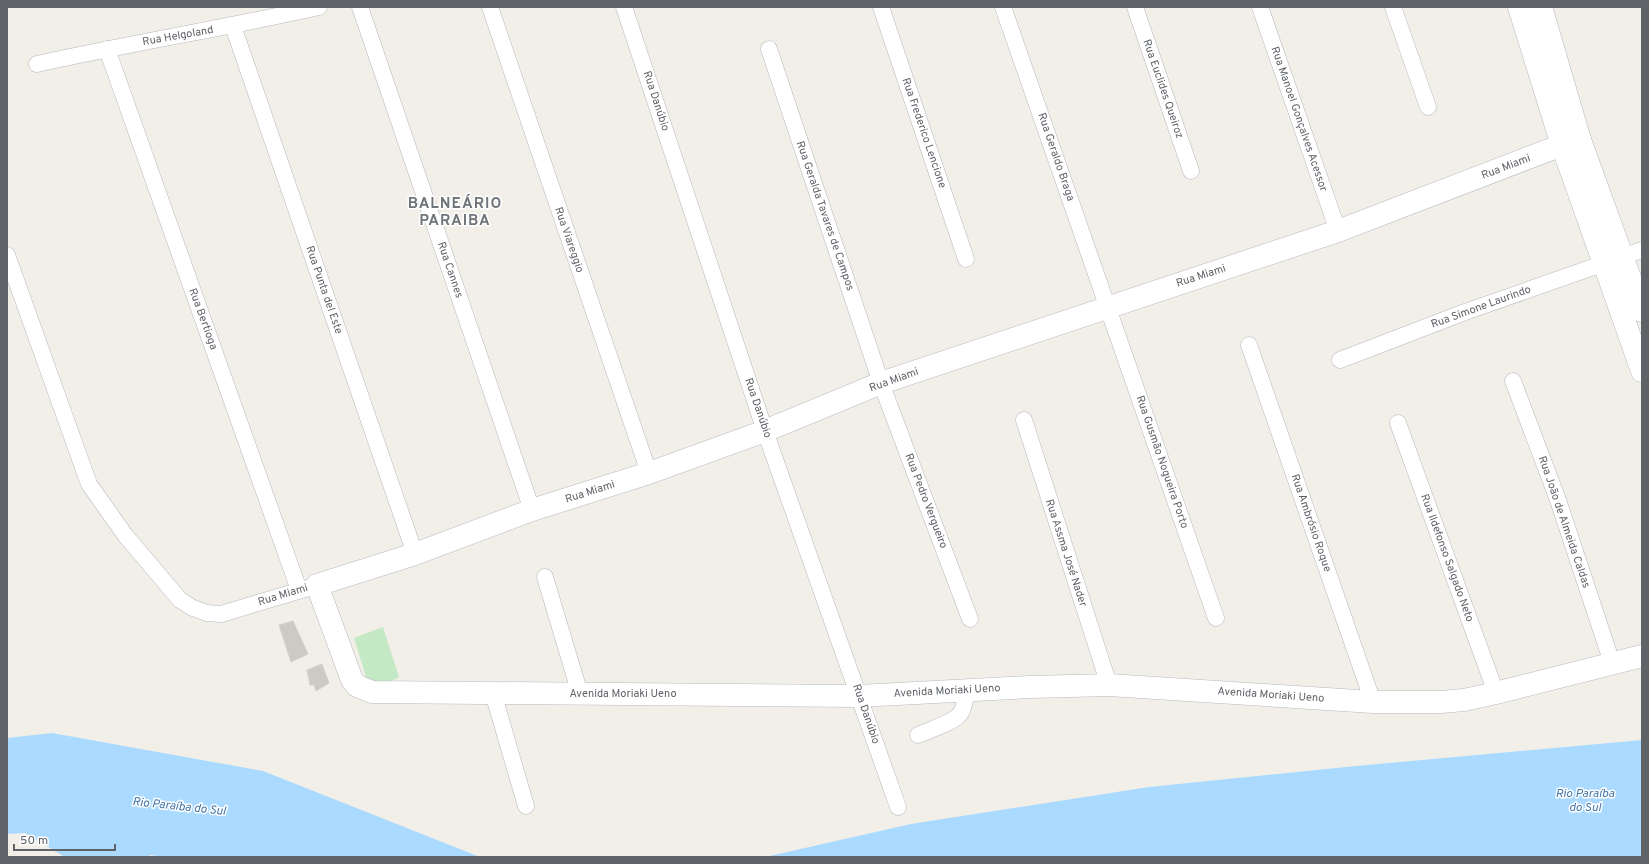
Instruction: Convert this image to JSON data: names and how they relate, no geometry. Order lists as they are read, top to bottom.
{
  "streets": {
    "street": [
      "Rua Helgoland",
      "Rua Euclides Queiroz",
      "Rua Danúbio",
      "Rua Manoel Gonçalves Acessor",
      "Rua Frederico Lencione",
      "Rua Geraldo Braga",
      "Rua Miami",
      "Rua Geralda Tavares de Campos",
      "Rua Viareggio",
      "Rua Cannes",
      "Rua Punta del Este",
      "Rua Simone Laurindo",
      "Rua Bertioga",
      "Rua Gusmão Nogueira Porto",
      "Rua Pedro Vergueiro",
      "Rua João de Almeida Caldas",
      "Rua Ambrósio Roque",
      "Rua Assma José Nader",
      "Rua Ildefonso Salgado Neto",
      "Avenida Moriaki Ueno"
    ]
  },
  "crossings": [
    ["Rua Helgoland", "Rua Punta del Este"],
    ["Rua Helgoland", "Rua Bertioga"],
    ["Rua Danúbio", "Rua Miami"],
    ["Rua Danúbio", "Avenida Moriaki Ueno"],
    ["Rua Manoel Gonçalves Acessor", "Rua Miami"],
    ["Rua Geraldo Braga", "Rua Miami"],
    ["Rua Geraldo Braga", "Rua Gusmão Nogueira Porto"],
    ["Rua Miami", "Rua Geralda Tavares de Campos"],
    ["Rua Miami", "Rua Viareggio"],
    ["Rua Miami", "Rua Cannes"],
    ["Rua Miami", "Rua Punta del Este"],
    ["Rua Miami", "Rua Bertioga"],
    ["Rua Miami", "Rua Gusmão Nogueira Porto"],
    ["Rua Miami", "Rua Pedro Vergueiro"],
    ["Rua Miami", "Avenida Moriaki Ueno"],
    ["Rua Geralda Tavares de Campos", "Rua Pedro Vergueiro"],
    ["Rua Bertioga", "Avenida Moriaki Ueno"],
    ["Rua João de Almeida Caldas", "Avenida Moriaki Ueno"],
    ["Rua Ambrósio Roque", "Avenida Moriaki Ueno"],
    ["Rua Assma José Nader", "Avenida Moriaki Ueno"],
    ["Rua Ildefonso Salgado Neto", "Avenida Moriaki Ueno"]
  ],
  "districts": ["BALNEÁRIO PARAIBA"],
  "water": ["Rio Paraíba do Sul"],
  "scale_bar": "50 m"
}
